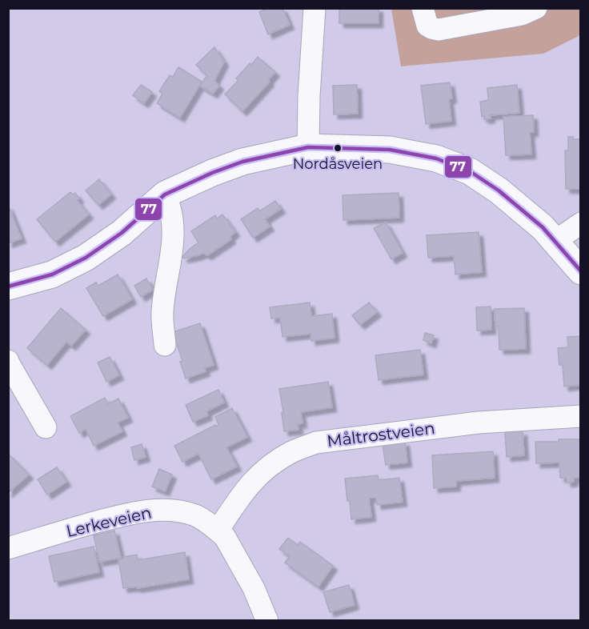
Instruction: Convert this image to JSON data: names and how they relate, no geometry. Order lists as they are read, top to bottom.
{
  "streets": {
    "street": ["Måltrostveien", "Lerkeveien"]
  },
  "crossings": [
    ["Måltrostveien", "Lerkeveien"]
  ],
  "places": ["Nordåsveien"],
  "lines": ["transit line 77"]
}
